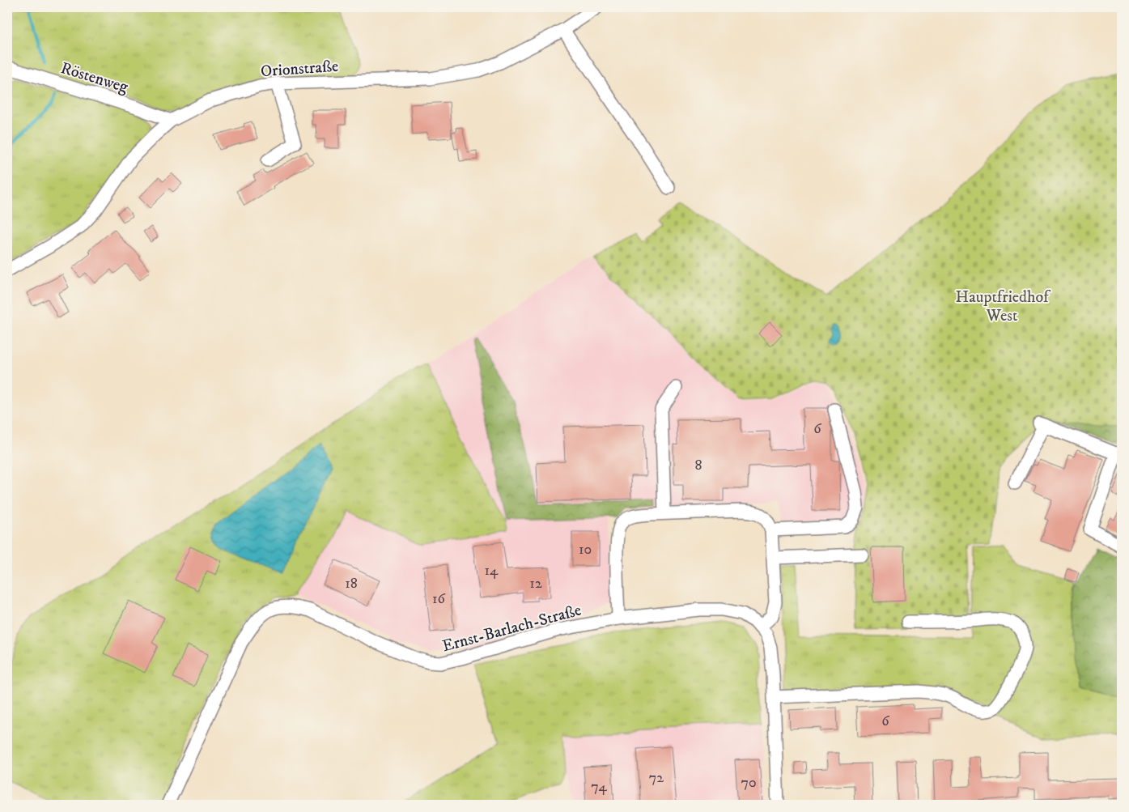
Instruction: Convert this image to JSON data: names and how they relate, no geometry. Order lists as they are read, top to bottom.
{
  "streets": {
    "street": ["Orionstraße", "Röstenweg", "Ernst-Barlach-Straße"]
  },
  "crossings": [
    ["Orionstraße", "Röstenweg"]
  ],
  "parks": ["Hauptfriedhof West"],
  "house_numbers": [
    "6",
    "8",
    "10",
    "14",
    "18",
    "12",
    "16",
    "6",
    "72",
    "70",
    "74"
  ]
}
